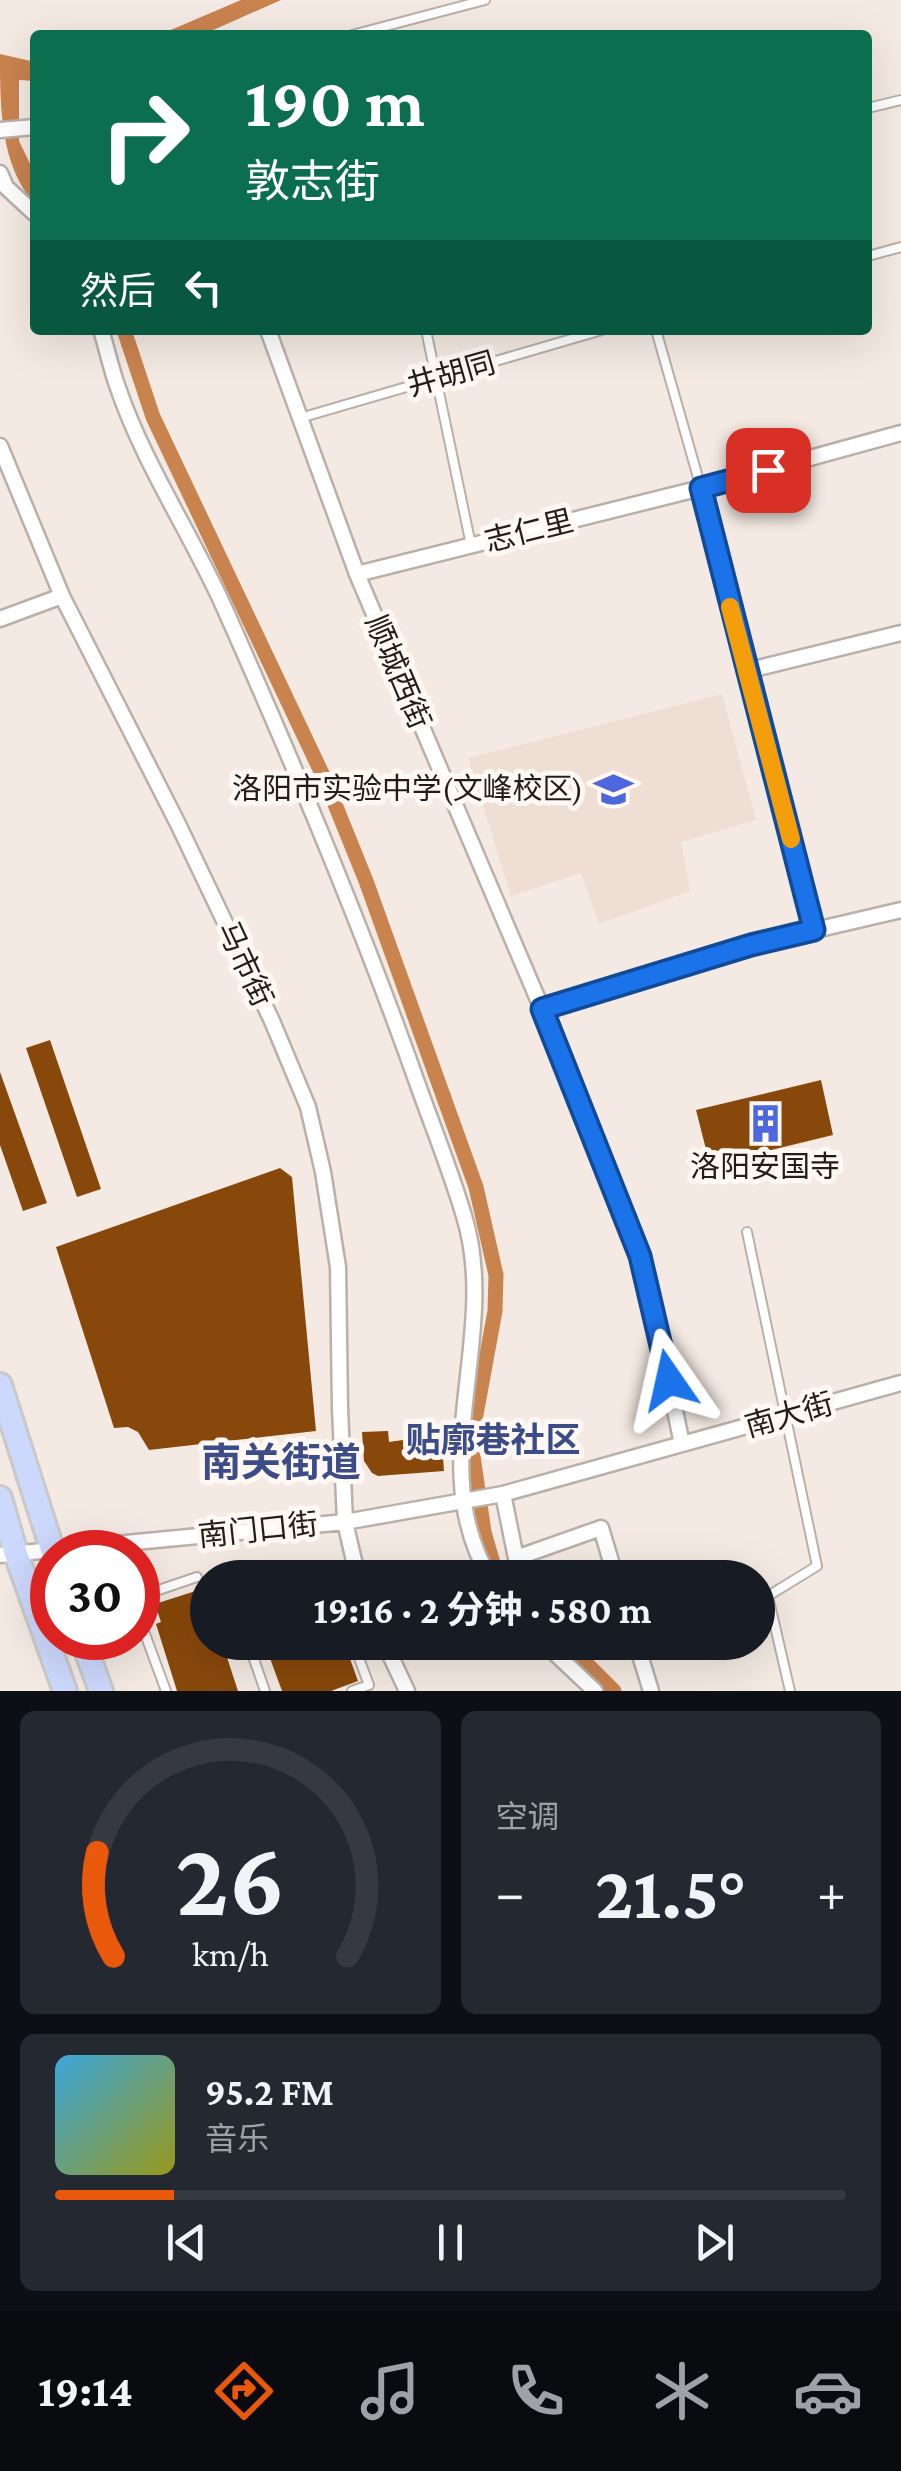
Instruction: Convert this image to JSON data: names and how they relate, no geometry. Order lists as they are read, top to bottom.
{
  "streets": {
    "street": [
      "志仁里",
      "顺城西街",
      "马市街",
      "南大街",
      "南门口街"
    ],
    "lane": ["井胡同"]
  },
  "crossings": [
    ["井胡同", "顺城西街"],
    ["志仁里", "顺城西街"],
    ["顺城西街", "南大街"],
    ["马市街", "南门口街"],
    ["南大街", "南门口街"]
  ],
  "districts": ["贴廓巷社区", "南关街道"],
  "places": {
    "school or university": ["洛阳市实验中学(文峰校区)"],
    "building": ["洛阳安国寺"]
  },
  "page": {
    "turn": ["190 m", "敦志街"],
    "then": "然后",
    "limit": "30",
    "trip": "19:16 · 2 分钟 · 580 m",
    "tile": "空调",
    "heat": ["−", "21.5°", "+"],
    "song": ["95.2 FM", "音乐"],
    "tabs": "19:14",
    "gauge": ["26", "km/h"]
  }
}
